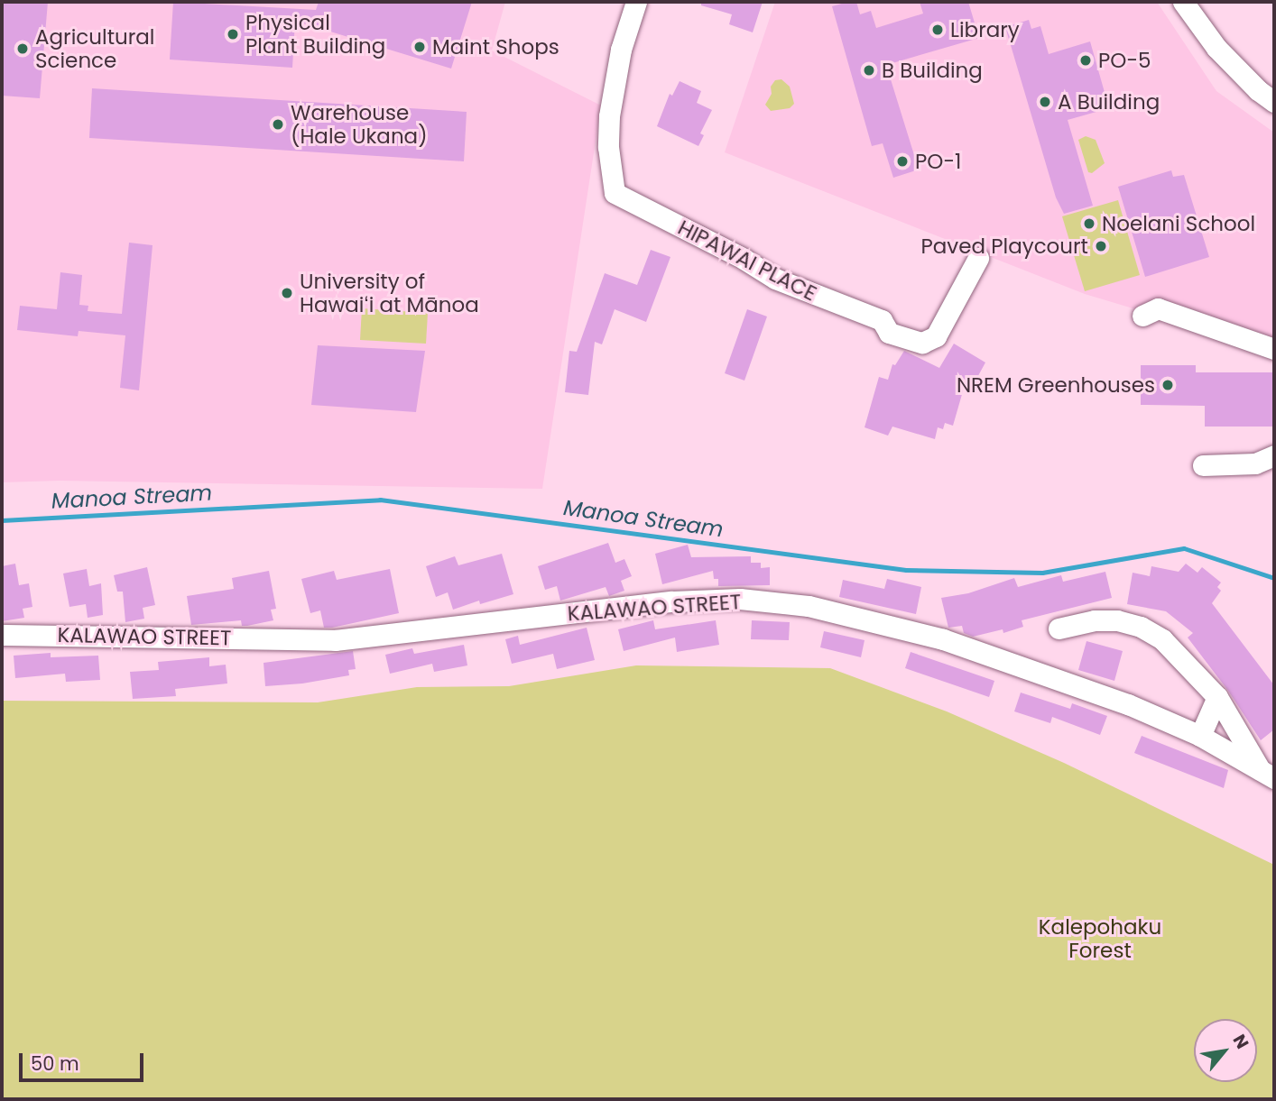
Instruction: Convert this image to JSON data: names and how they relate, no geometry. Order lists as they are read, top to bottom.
{
  "streets": {
    "street": ["HIPAWAI PLACE", "KALAWAO STREET"]
  },
  "water": ["Manoa Stream"],
  "parks": ["Kalepohaku Forest"],
  "places": [
    "Library",
    "Physical Plant Building",
    "Maint Shops",
    "Agricultural Science",
    "PO-5",
    "B Building",
    "A Building",
    "Warehouse (Hale Ukana)",
    "PO-1",
    "Noelani School",
    "Paved Playcourt",
    "University of Hawaiʻi at Mānoa",
    "NREM Greenhouses"
  ],
  "scale_bar": "50 m",
  "north": "top right"
}
